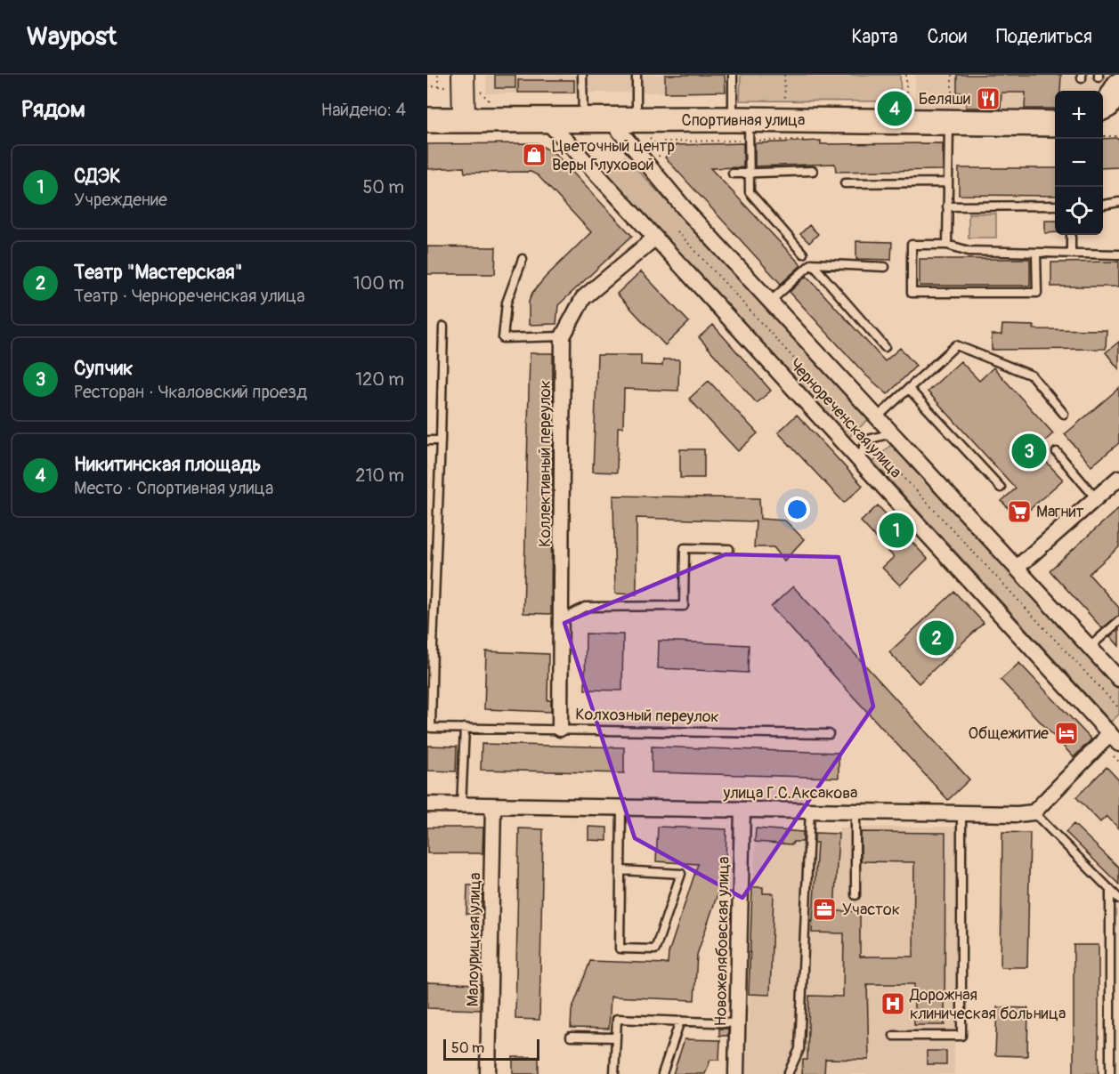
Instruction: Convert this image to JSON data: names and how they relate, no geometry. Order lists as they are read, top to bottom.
{
  "streets": {
    "main road": ["Спортивная улица"],
    "street": [
      "Чернореченская улица",
      "Коллективный переулок",
      "улица Г.С.Аксакова",
      "Малоурицкая улица",
      "Новожелябовская улица"
    ],
    "lane": ["Колхозный переулок"]
  },
  "crossings": [
    ["Спортивная улица", "Чернореченская улица"],
    ["Чернореченская улица", "Коллективный переулок"],
    ["Коллективный переулок", "Колхозный переулок"],
    ["улица Г.С.Аксакова", "Малоурицкая улица"],
    ["улица Г.С.Аксакова", "Новожелябовская улица"]
  ],
  "places": {
    "restaurant": ["Беляши"],
    "shop": ["Цветочный центр Веры Глуховой"],
    "supermarket": ["Магнит"],
    "hotel": ["Общежитие"],
    "office": ["Участок"],
    "hospital": ["Дорожная клиническая больница"]
  },
  "scale_bar": "50 m",
  "page": {
    "header": "Waypost",
    "nav": ["Карта", "Слои", "Поделиться"],
    "heading": ["Рядом", "Найдено: 4"],
    "pins": [
      "4",
      "3",
      "1",
      "2"
    ],
    "map_buttons": ["+", "−"],
    "list": [
      {
        "mark": "1",
        "name": "СДЭК",
        "note": "Учреждение",
        "value": "50 m"
      },
      {
        "mark": "2",
        "name": "Театр \"Мастерская\"",
        "note": "Театр · Чернореченская улица",
        "value": "100 m"
      },
      {
        "mark": "3",
        "name": "Супчик",
        "note": "Ресторан · Чкаловский проезд",
        "value": "120 m"
      },
      {
        "mark": "4",
        "name": "Никитинская площадь",
        "note": "Место · Спортивная улица",
        "value": "210 m"
      }
    ],
    "scale": "50 m"
  }
}
